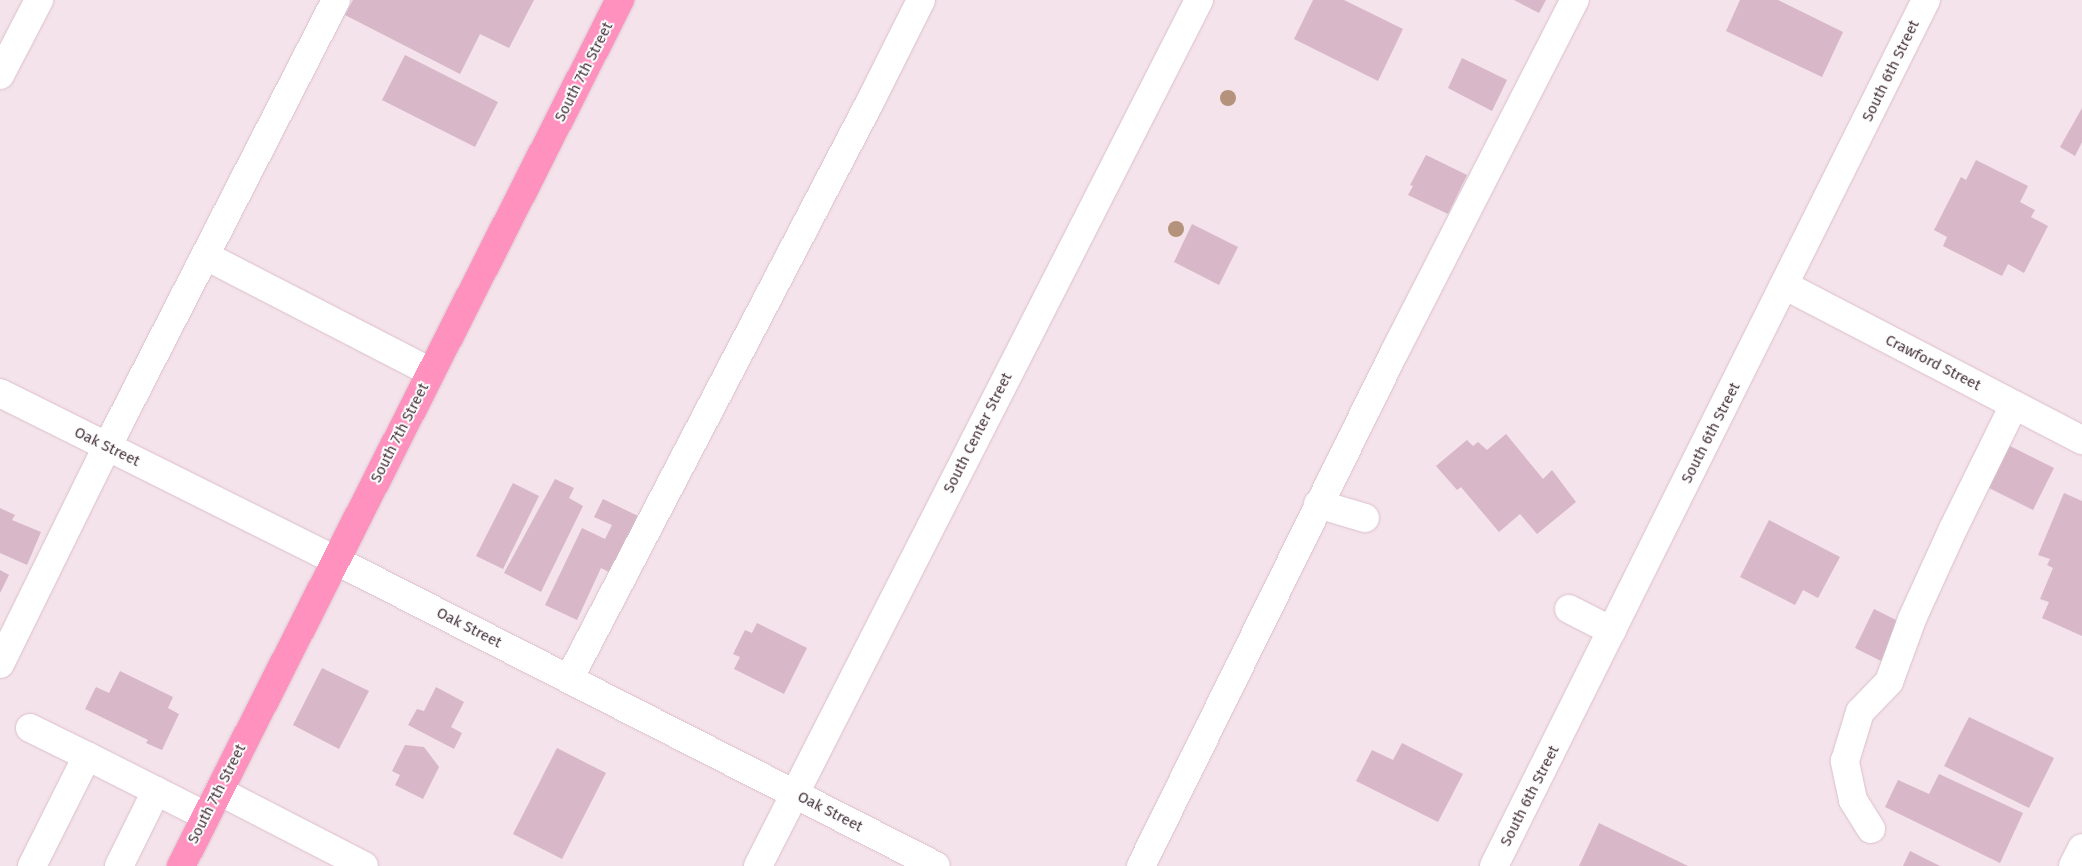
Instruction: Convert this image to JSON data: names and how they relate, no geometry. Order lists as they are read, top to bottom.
{
  "streets": {
    "main road": ["South 7th Street"],
    "street": [
      "South 6th Street",
      "Crawford Street",
      "South Center Street",
      "Oak Street"
    ]
  },
  "crossings": [
    ["South 6th Street", "Crawford Street"],
    ["South 7th Street", "Oak Street"],
    ["South Center Street", "Oak Street"]
  ]
}
